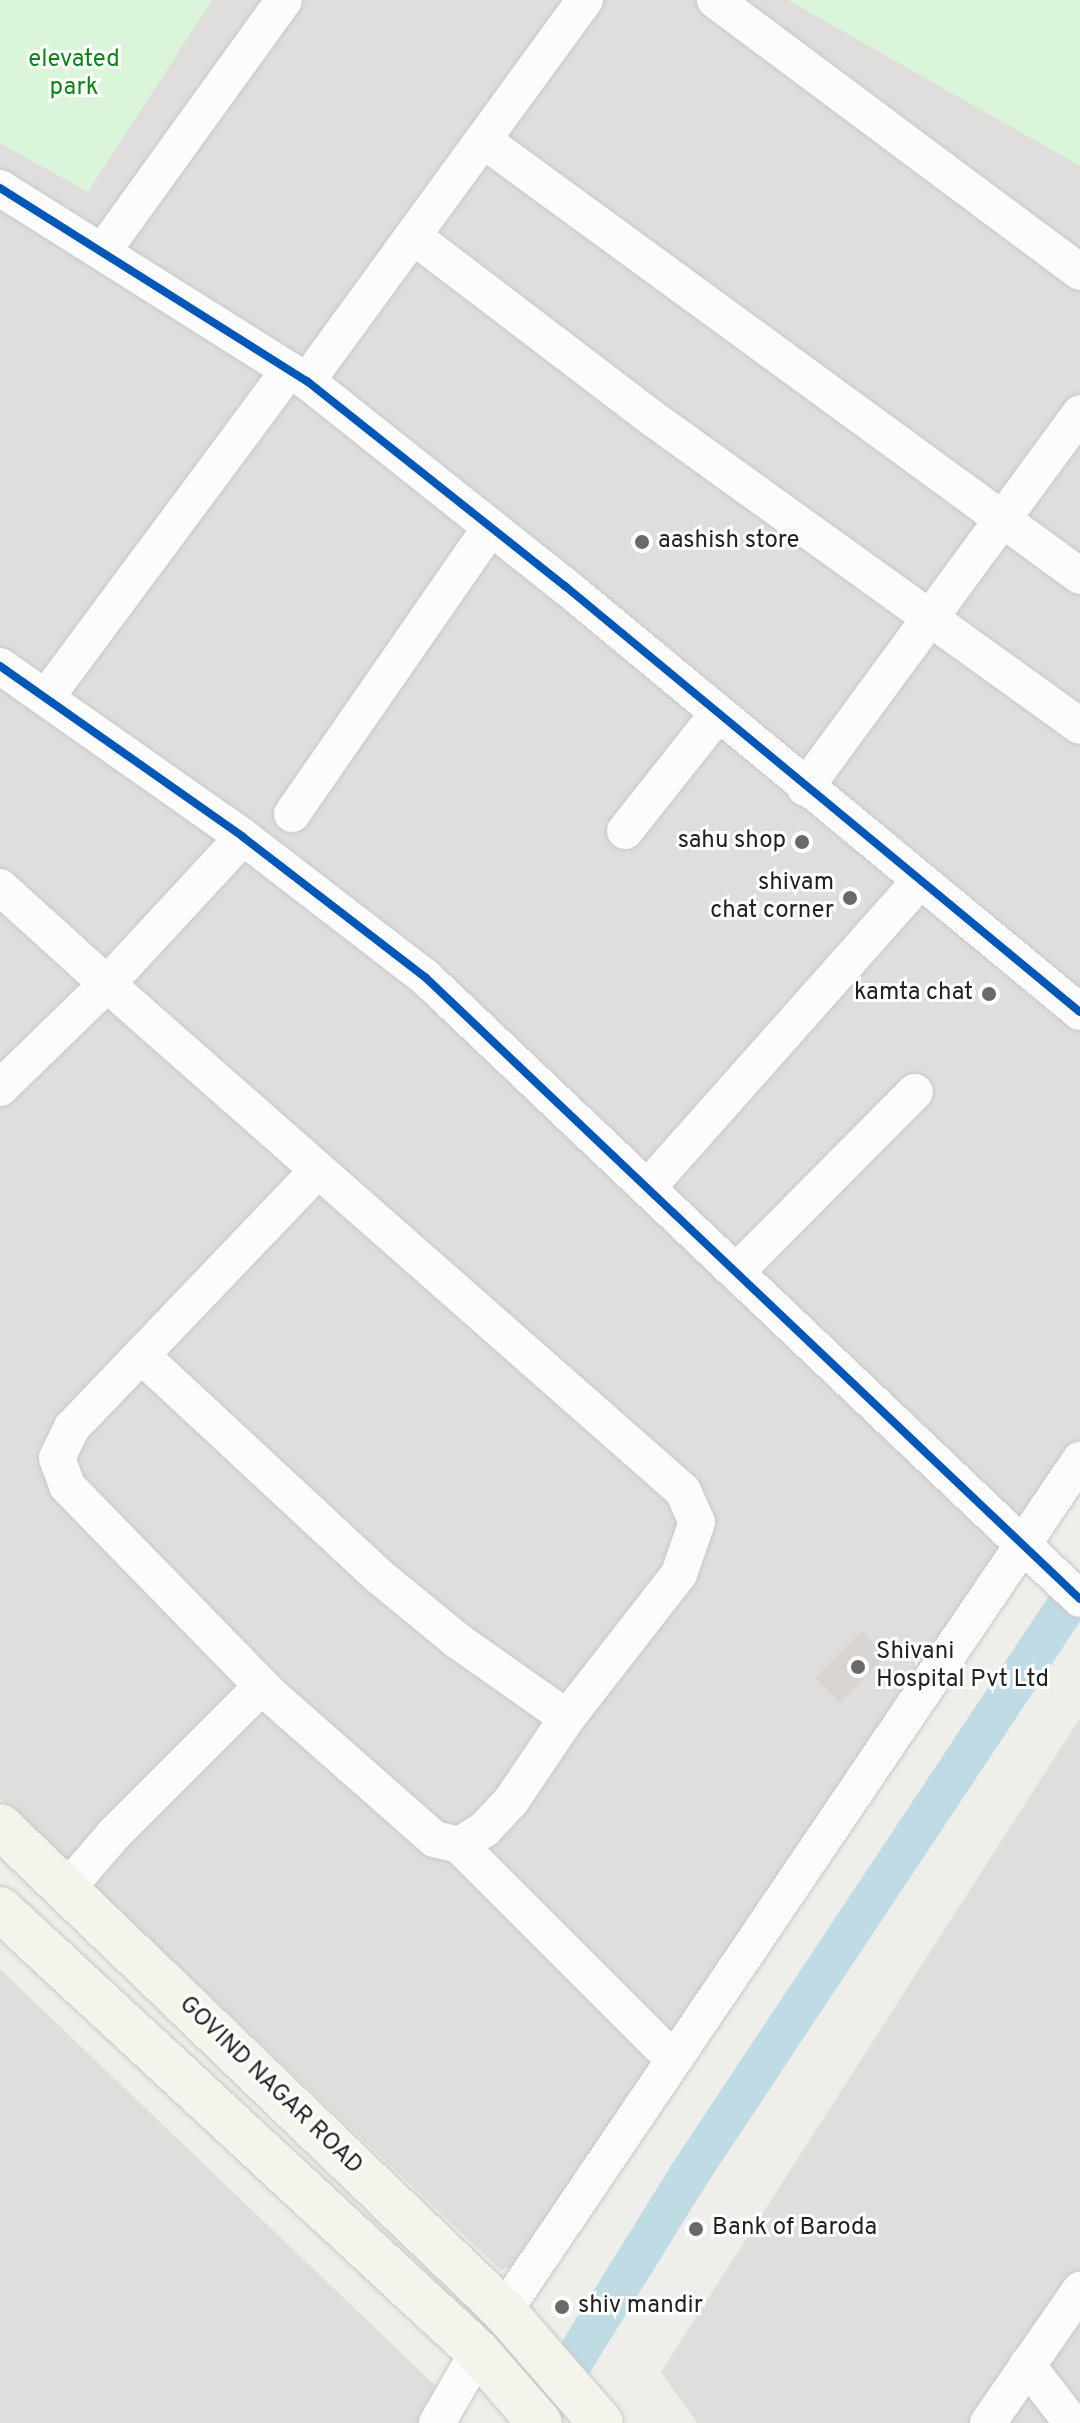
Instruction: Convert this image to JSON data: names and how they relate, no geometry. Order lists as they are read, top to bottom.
{
  "streets": {
    "main road": ["GOVIND NAGAR ROAD"]
  },
  "parks": ["elevated park"],
  "places": [
    "aashish store",
    "sahu shop",
    "shivam chat corner",
    "kamta chat",
    "Shivani Hospital Pvt Ltd",
    "Bank of Baroda",
    "shiv mandir"
  ]
}
